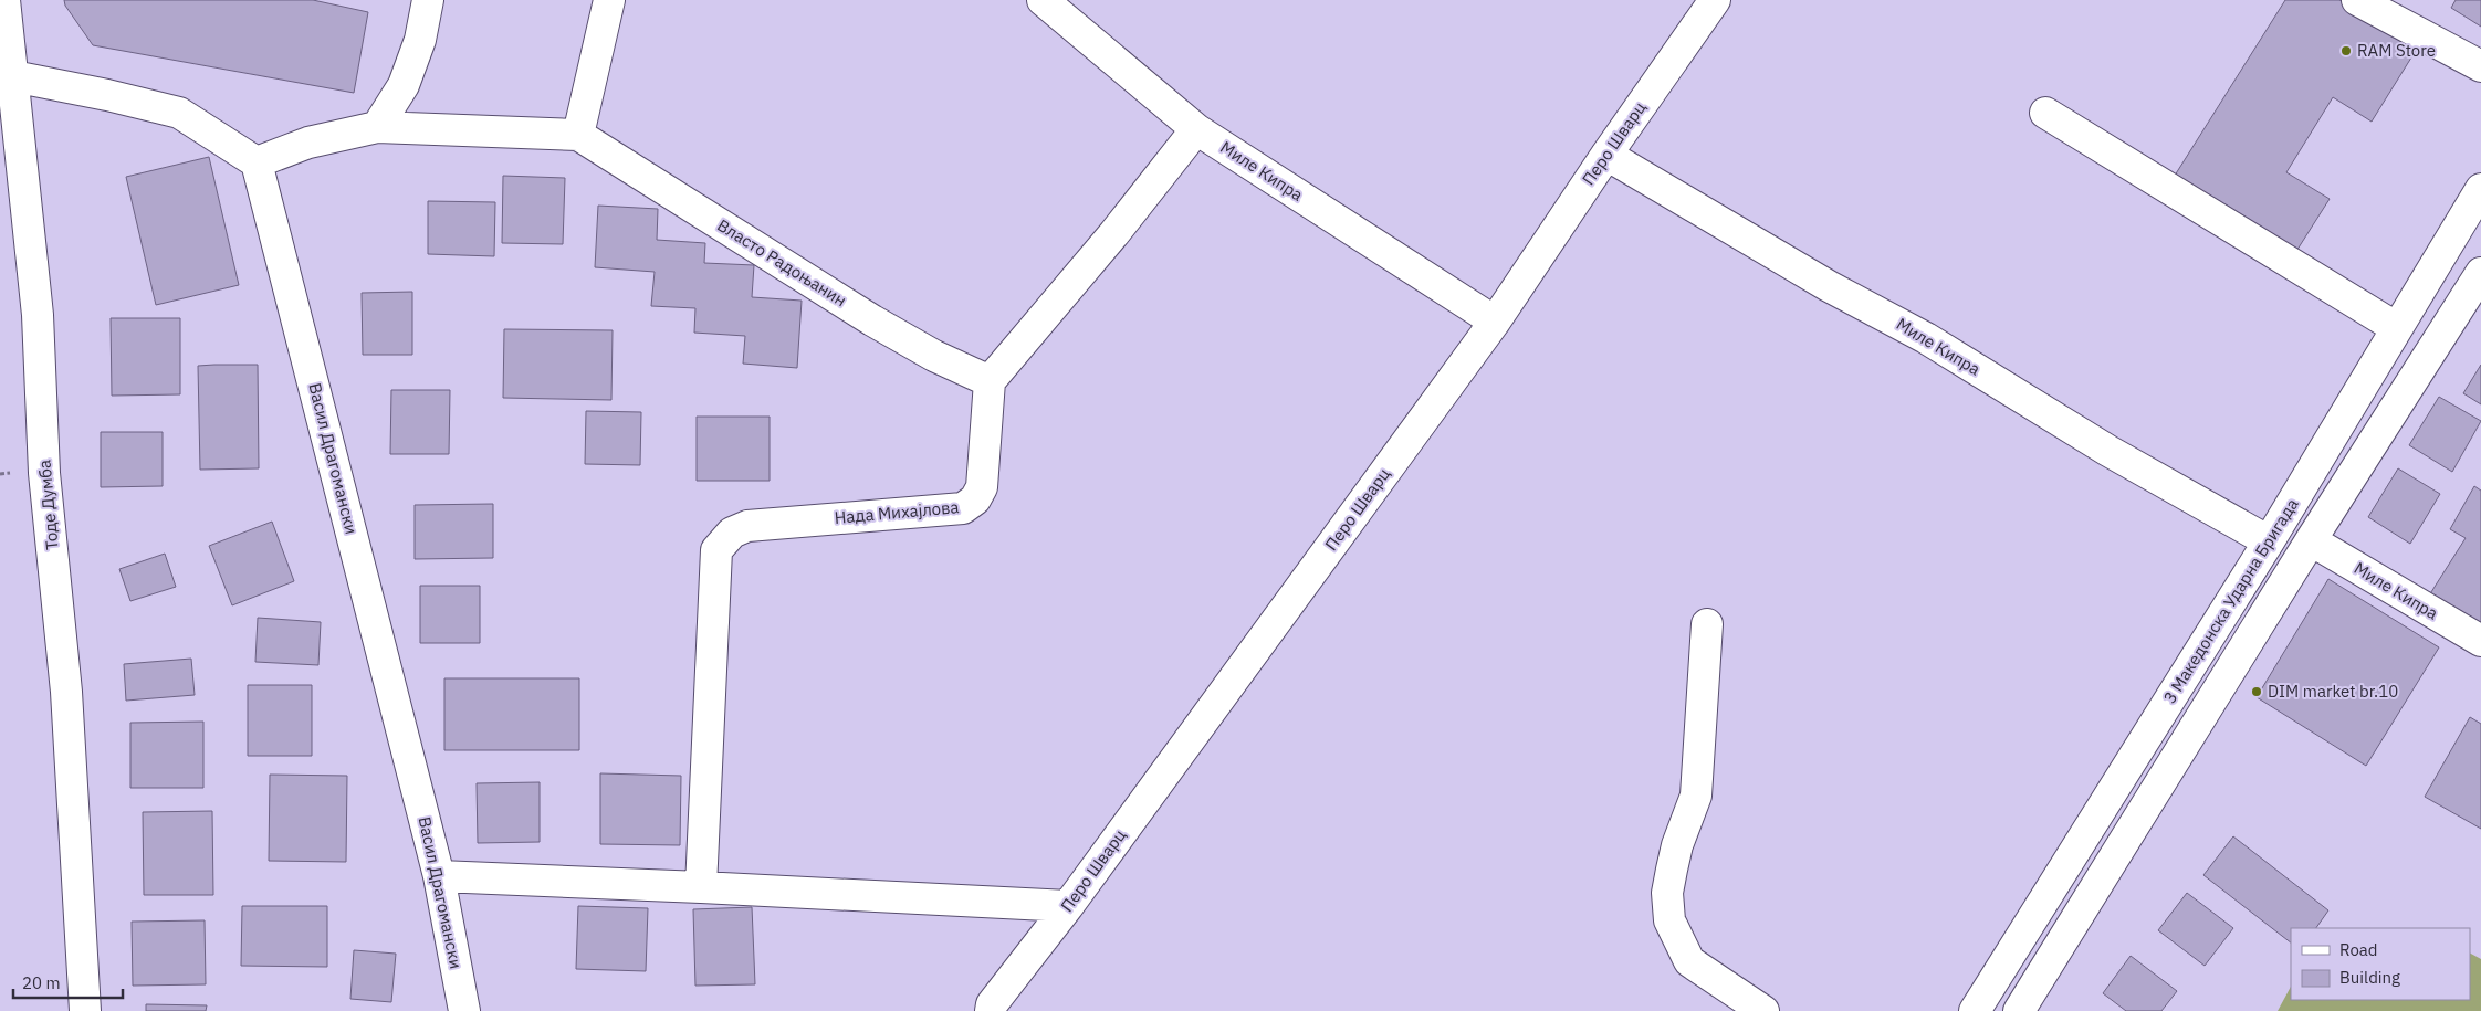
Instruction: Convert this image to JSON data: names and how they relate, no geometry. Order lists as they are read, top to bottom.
{
  "streets": {
    "street": [
      "Перо Шварц",
      "Миле Кипра",
      "Власто Радоњанин",
      "Васил Драгомански",
      "Тоде Думба",
      "Нада Михајлова",
      "3 Македонска Ударна Бригада"
    ]
  },
  "crossings": [
    ["Перо Шварц", "Миле Кипра"],
    ["Миле Кипра", "3 Македонска Ударна Бригада"],
    ["Власто Радоњанин", "Нада Михајлова"]
  ],
  "places": ["RAM Store", "DIM market br.10"],
  "legend": ["Road", "Building"],
  "scale_bar": "20 m"
}
